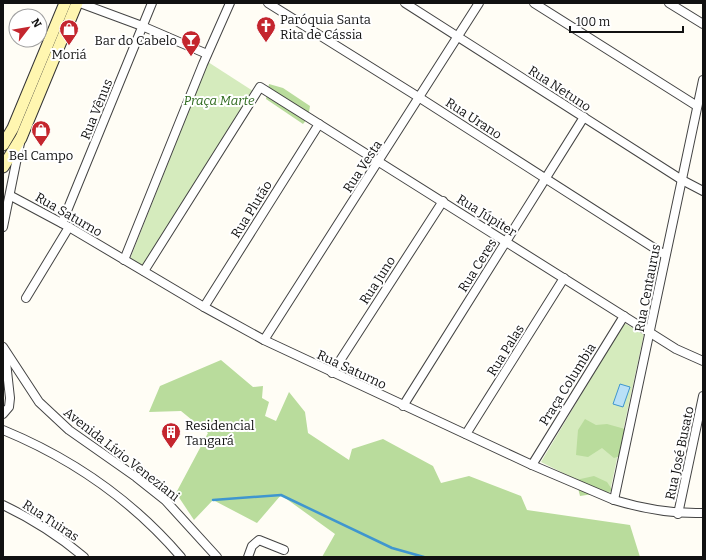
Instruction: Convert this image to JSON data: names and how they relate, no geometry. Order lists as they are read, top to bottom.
{
  "streets": {
    "street": [
      "Rua Netuno",
      "Rua Vênus",
      "Rua Urano",
      "Rua Vesta",
      "Rua Plutão",
      "Rua Saturno",
      "Rua Júpiter",
      "Rua Ceres",
      "Rua Juno",
      "Rua Centaurus",
      "Rua Palas",
      "Praça Columbia",
      "Rua José Busato",
      "Avenida Lívio Veneziani",
      "Rua Tuiras"
    ]
  },
  "crossings": [
    ["Rua Netuno", "Rua Vesta"],
    ["Rua Netuno", "Rua Ceres"],
    ["Rua Netuno", "Rua Centaurus"],
    ["Rua Vênus", "Rua Saturno"],
    ["Rua Urano", "Rua Vesta"],
    ["Rua Urano", "Rua Ceres"],
    ["Rua Urano", "Rua Centaurus"],
    ["Rua Vesta", "Rua Saturno"],
    ["Rua Vesta", "Rua Júpiter"],
    ["Rua Plutão", "Rua Saturno"],
    ["Rua Plutão", "Rua Júpiter"],
    ["Rua Saturno", "Rua Júpiter"],
    ["Rua Saturno", "Rua Ceres"],
    ["Rua Saturno", "Rua Juno"],
    ["Rua Saturno", "Rua Centaurus"],
    ["Rua Saturno", "Rua Palas"],
    ["Rua Saturno", "Praça Columbia"],
    ["Rua Saturno", "Rua José Busato"],
    ["Rua Júpiter", "Rua Ceres"],
    ["Rua Júpiter", "Rua Juno"],
    ["Rua Júpiter", "Rua Centaurus"],
    ["Rua Júpiter", "Rua Palas"],
    ["Rua Júpiter", "Praça Columbia"]
  ],
  "parks": ["Praça Marte"],
  "places": {
    "church": ["Paróquia Santa Rita de Cássia"],
    "shop": ["Moriá", "Bel Campo"],
    "bar": ["Bar do Cabelo"],
    "building": ["Residencial Tangará"]
  },
  "scale_bar": "100 m",
  "north": "top right"
}
